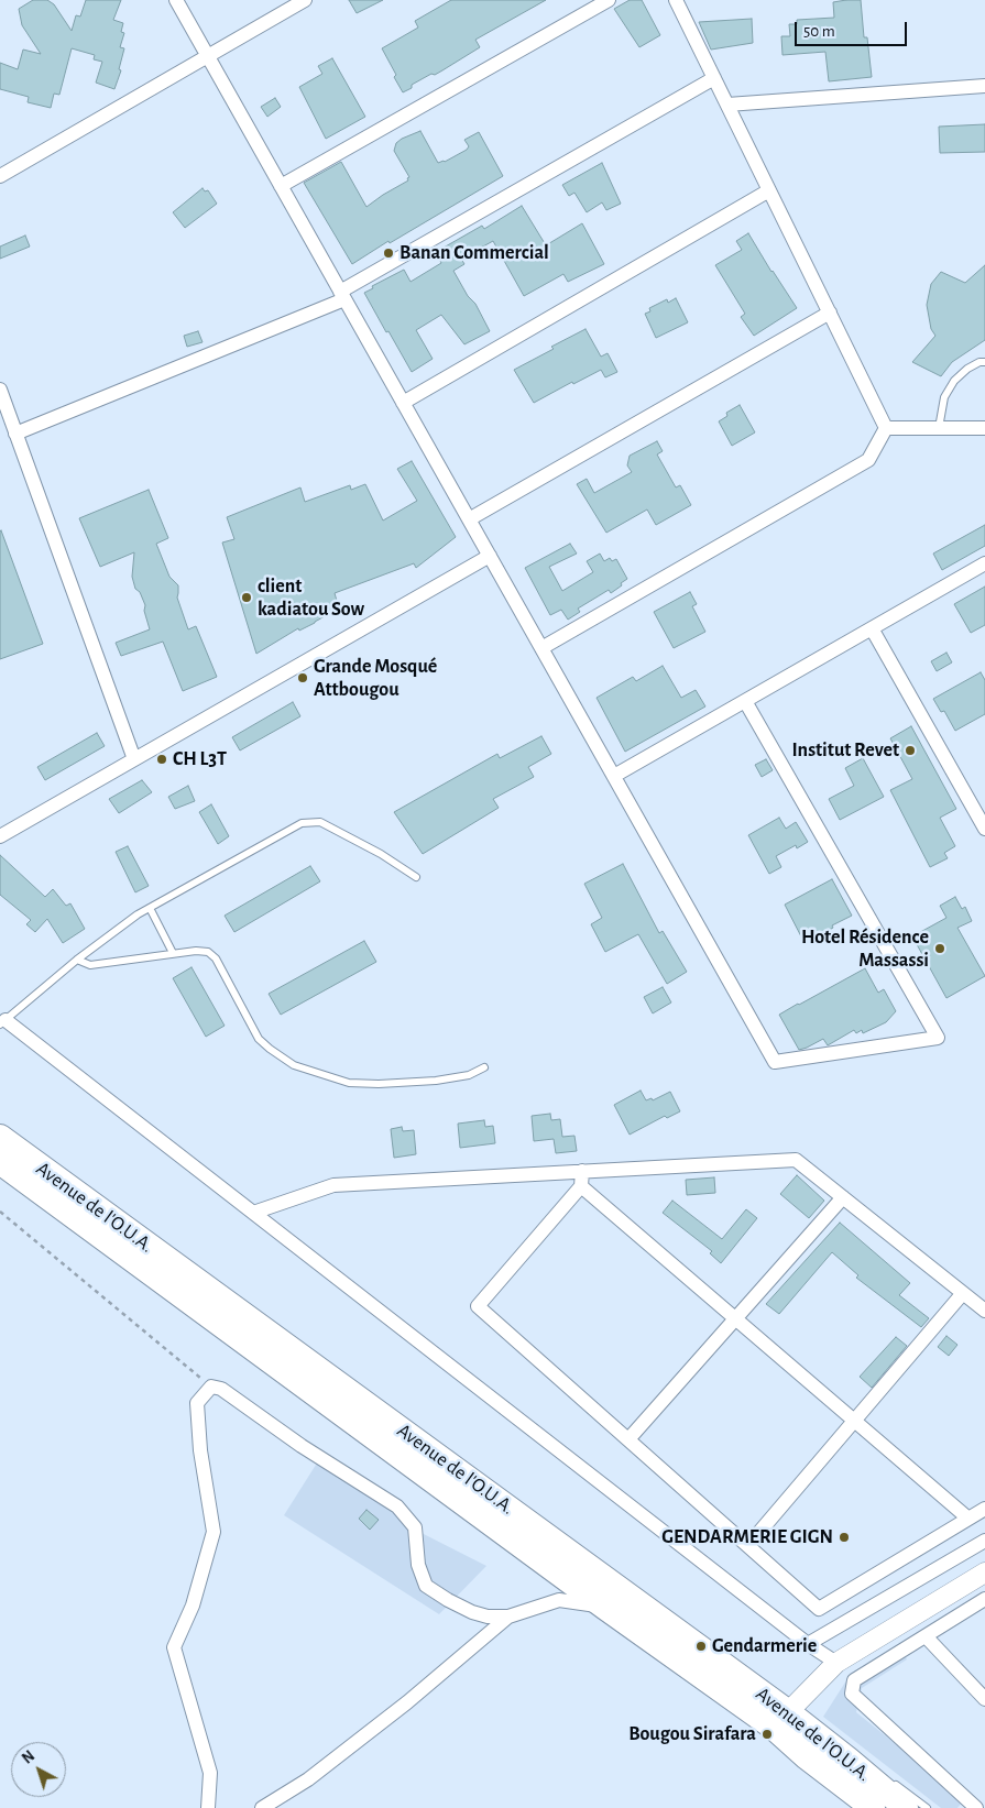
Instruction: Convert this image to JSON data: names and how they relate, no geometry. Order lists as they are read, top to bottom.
{
  "streets": {
    "highway": ["Avenue de l'O.U.A."]
  },
  "places": [
    "Banan Commercial",
    "client kadiatou Sow",
    "Grande Mosqué Attbougou",
    "Institut Revet",
    "CH L3T",
    "Hotel Résidence Massassi",
    "GENDARMERIE GIGN",
    "Gendarmerie",
    "Bougou Sirafara"
  ],
  "scale_bar": "50 m",
  "north": "top left"
}
